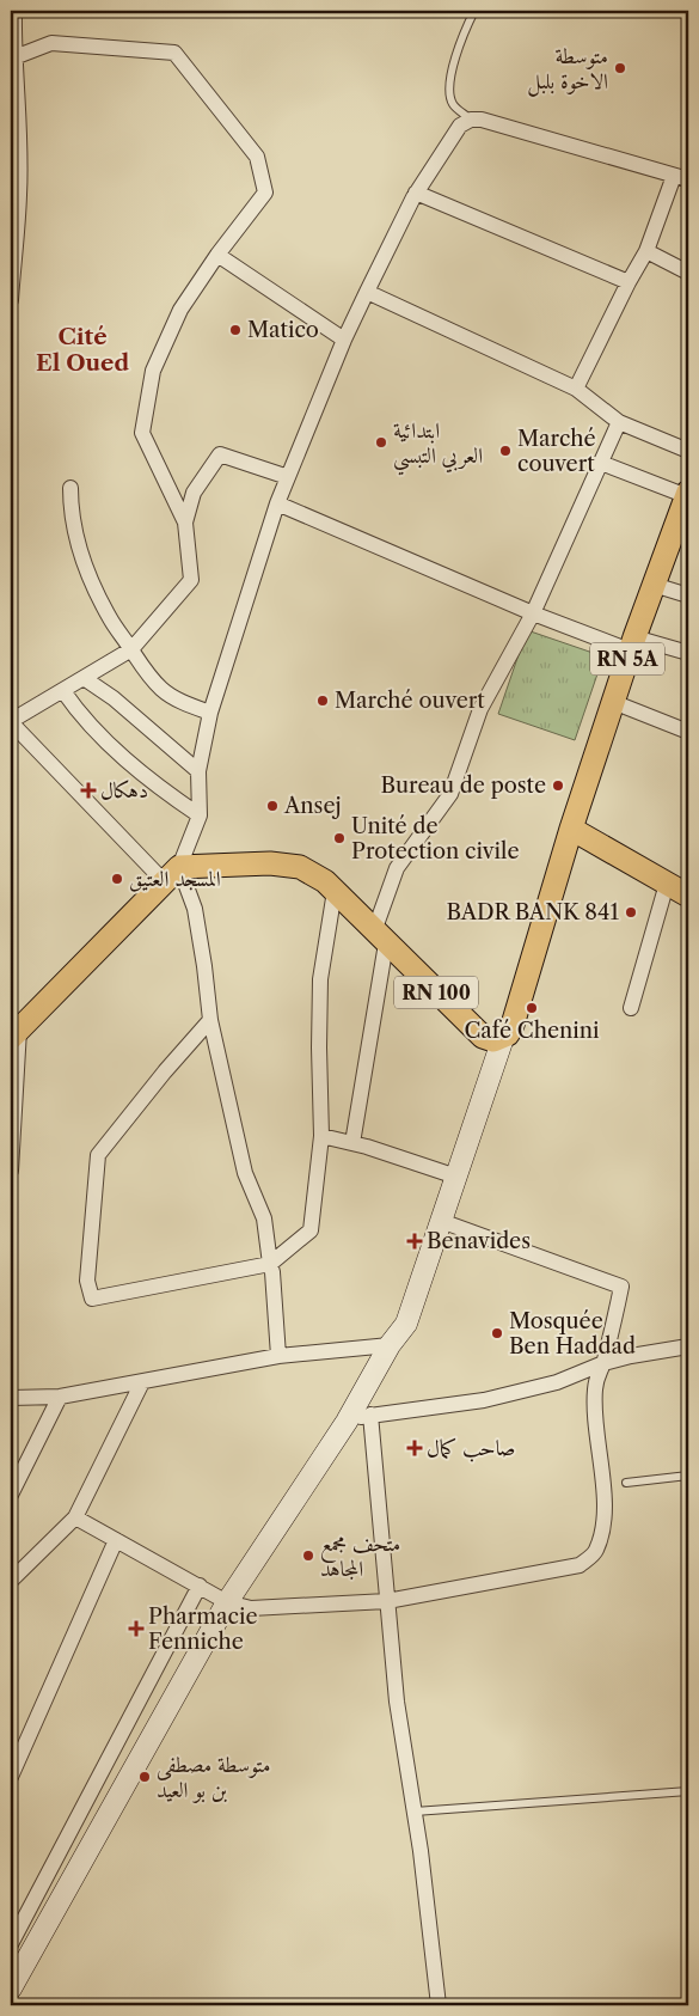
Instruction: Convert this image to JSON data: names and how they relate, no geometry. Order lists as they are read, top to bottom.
{
  "streets": {
    "main road": ["RN 5A", "RN 100"]
  },
  "districts": ["Cité El Oued"],
  "places": {
    "other": [
      "متوسطة الاخوة بلبل",
      "Matico",
      "ابتدائية العربي التبسي",
      "Marché couvert",
      "Marché ouvert",
      "Bureau de poste",
      "Ansej",
      "Unité de Protection civile",
      "المسجد العتيق",
      "BADR BANK 841",
      "Café Chenini",
      "Mosquée Ben Haddad",
      "متحف مجمع المجاهد",
      "متوسطة مصطفى بن بو العيد"
    ],
    "health": [
      "دهكال",
      "Benavides",
      "صاحب كمال",
      "Pharmacie Fenniche"
    ]
  }
}
